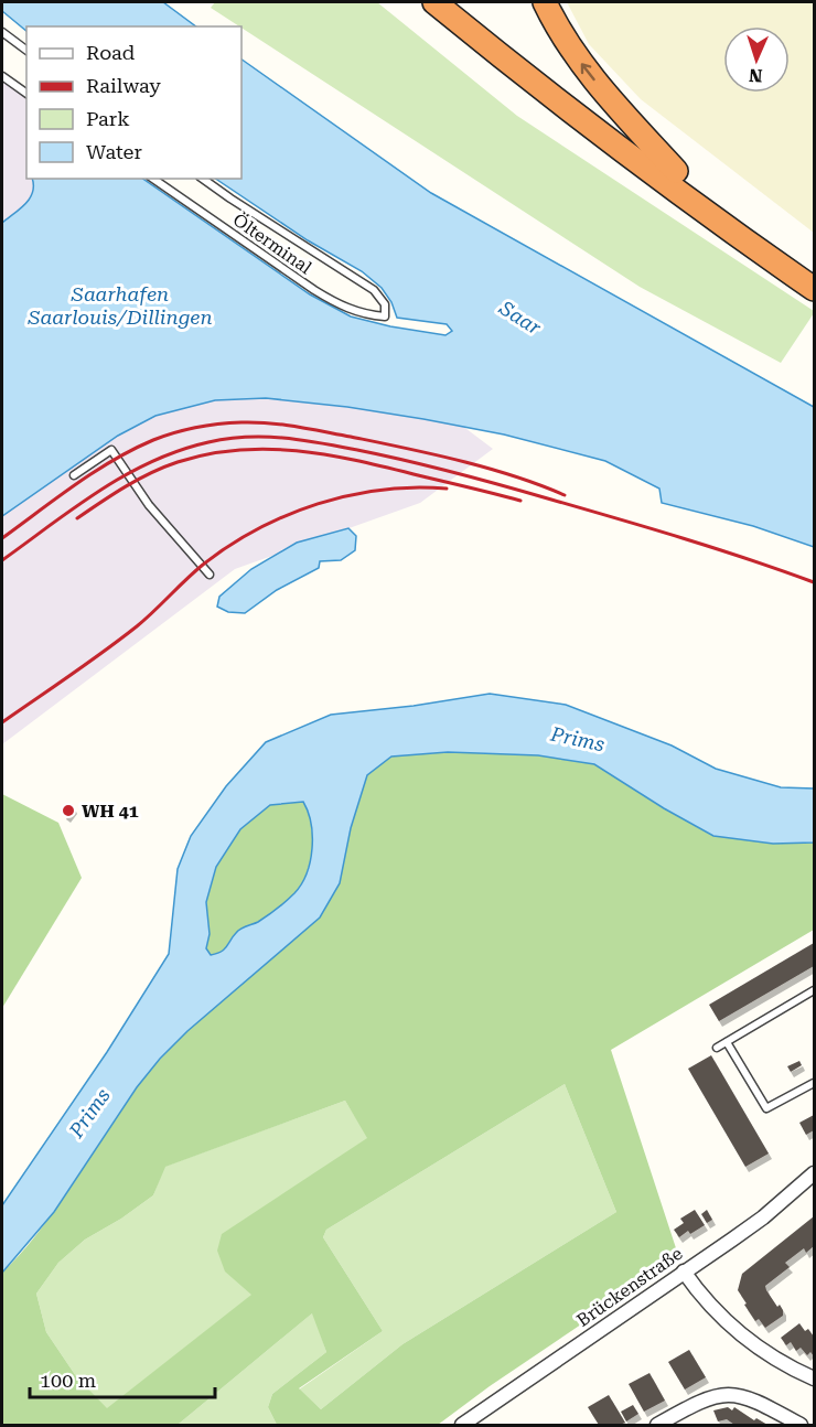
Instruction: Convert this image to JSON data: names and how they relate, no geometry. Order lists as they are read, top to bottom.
{
  "streets": {
    "street": ["Brückenstraße"],
    "lane": ["Ölterminal"]
  },
  "water": ["Saarhafen Saarlouis/Dillingen", "Saar", "Prims"],
  "places": ["WH 41"],
  "legend": [
    "Road",
    "Railway",
    "Park",
    "Water"
  ],
  "scale_bar": "100 m",
  "north": "bottom"
}
